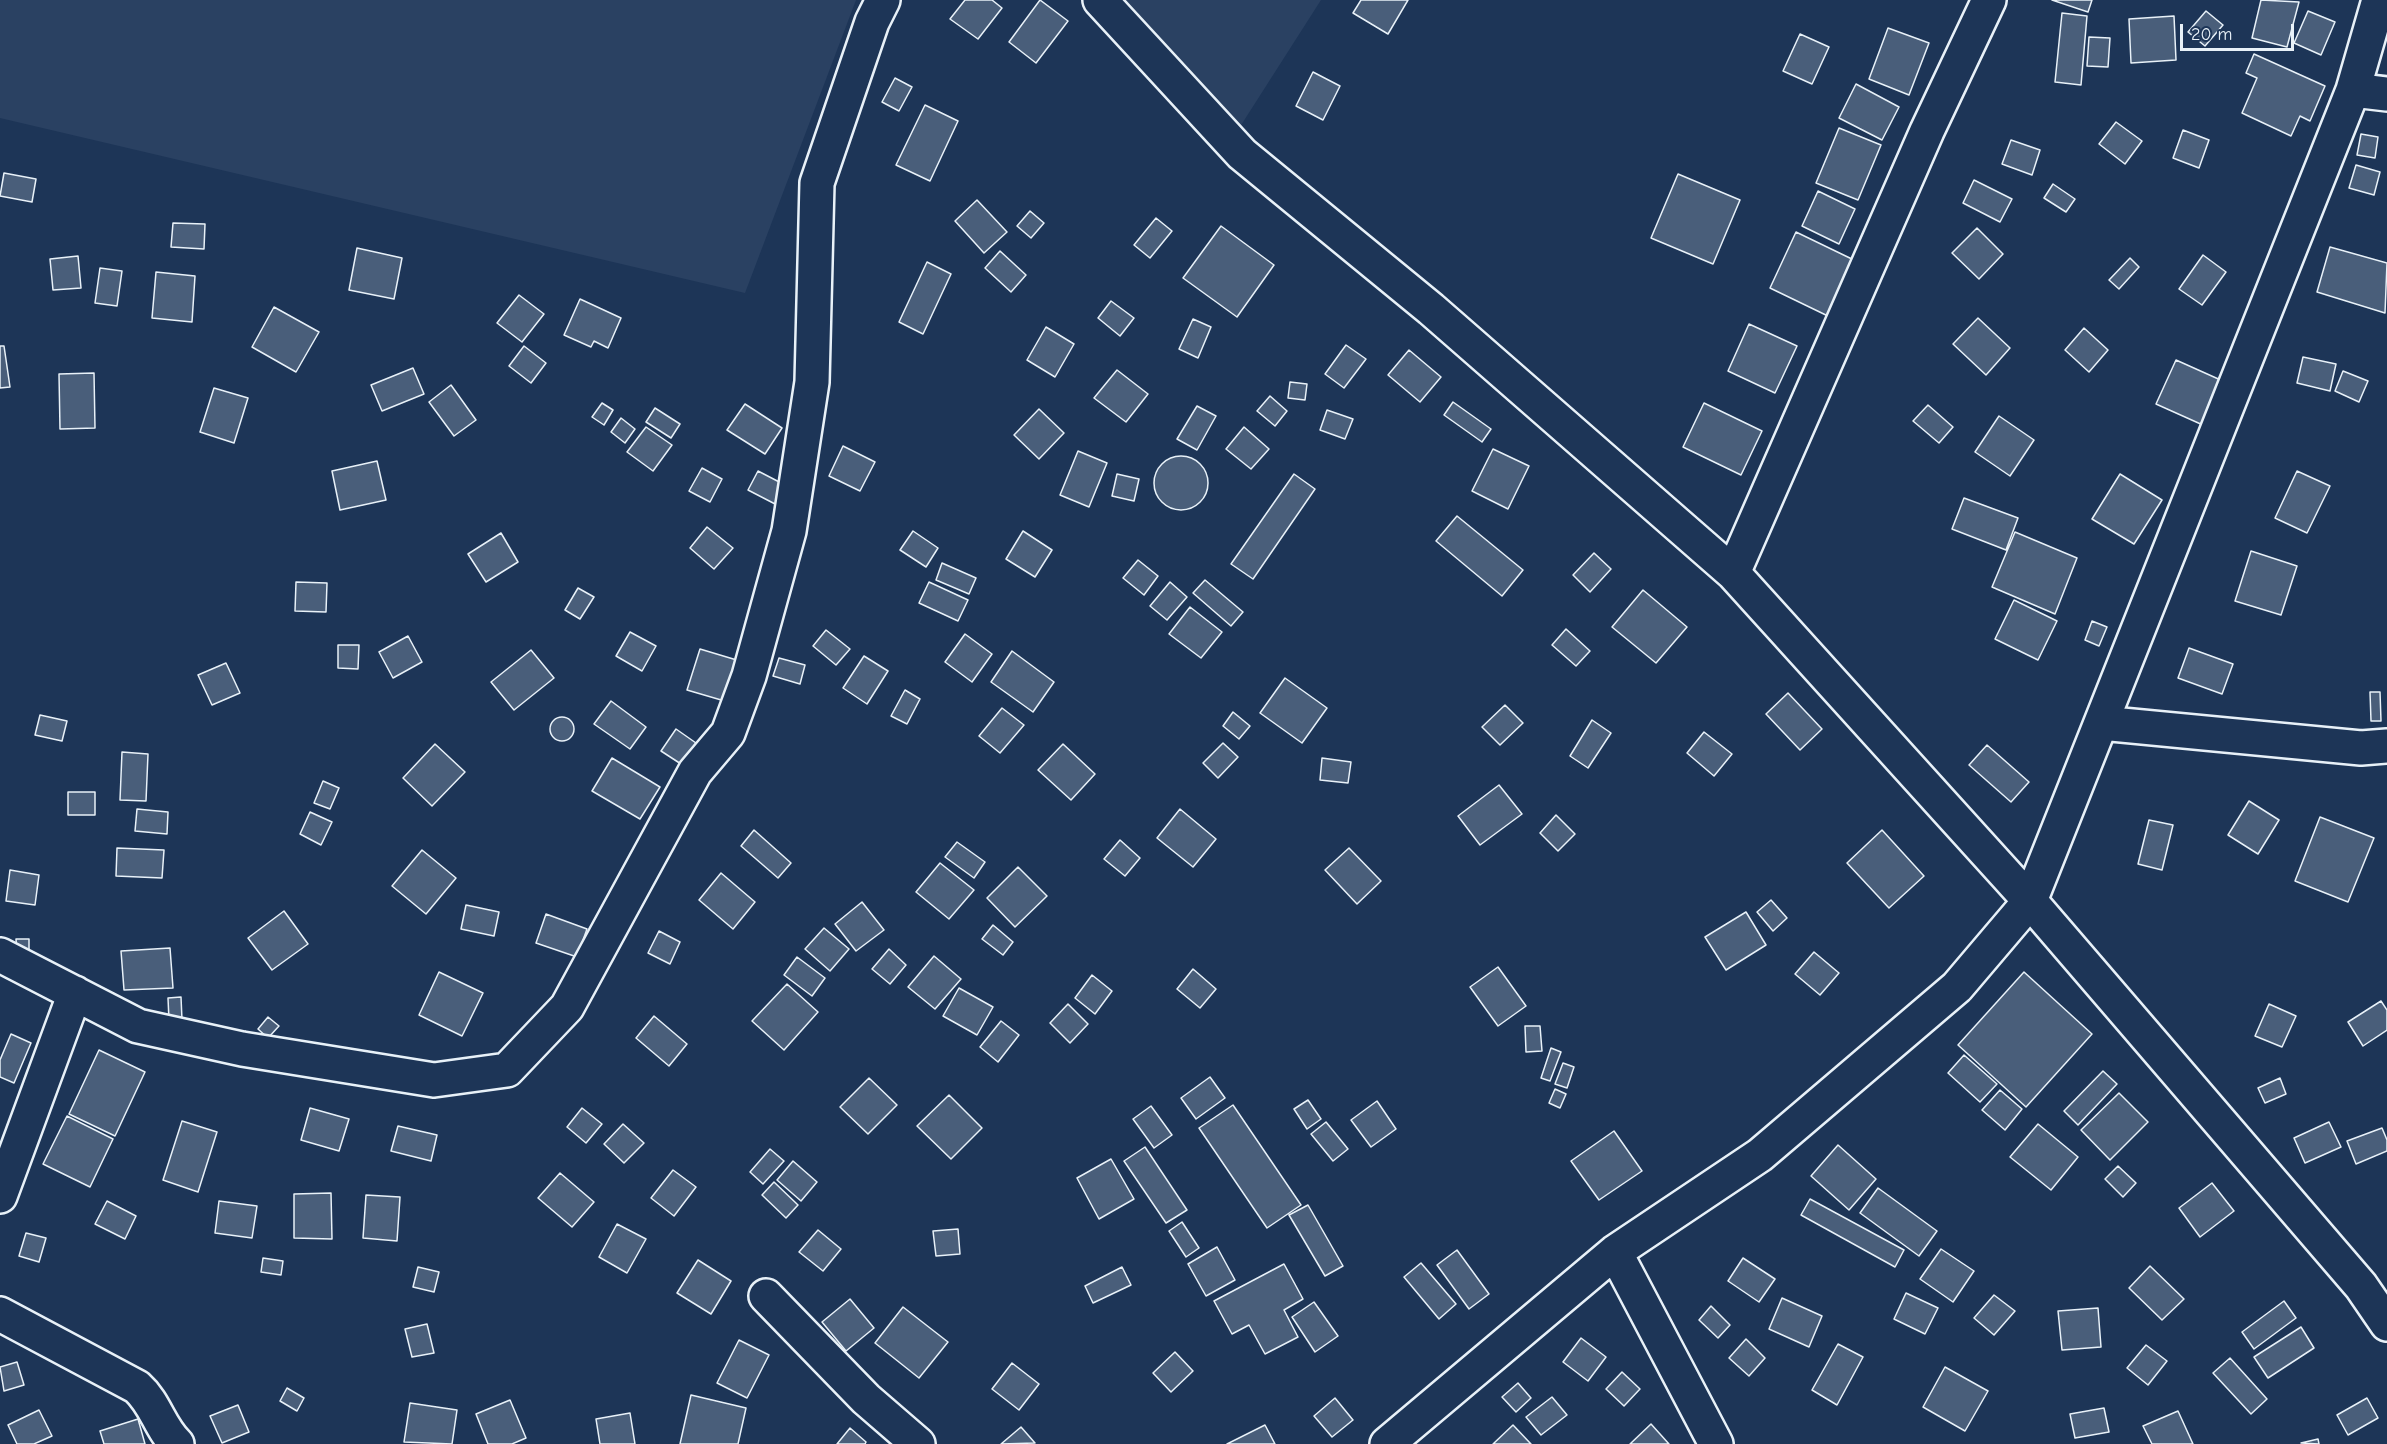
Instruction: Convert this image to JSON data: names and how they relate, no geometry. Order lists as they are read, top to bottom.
{
  "scale_bar": "20 m"
}
